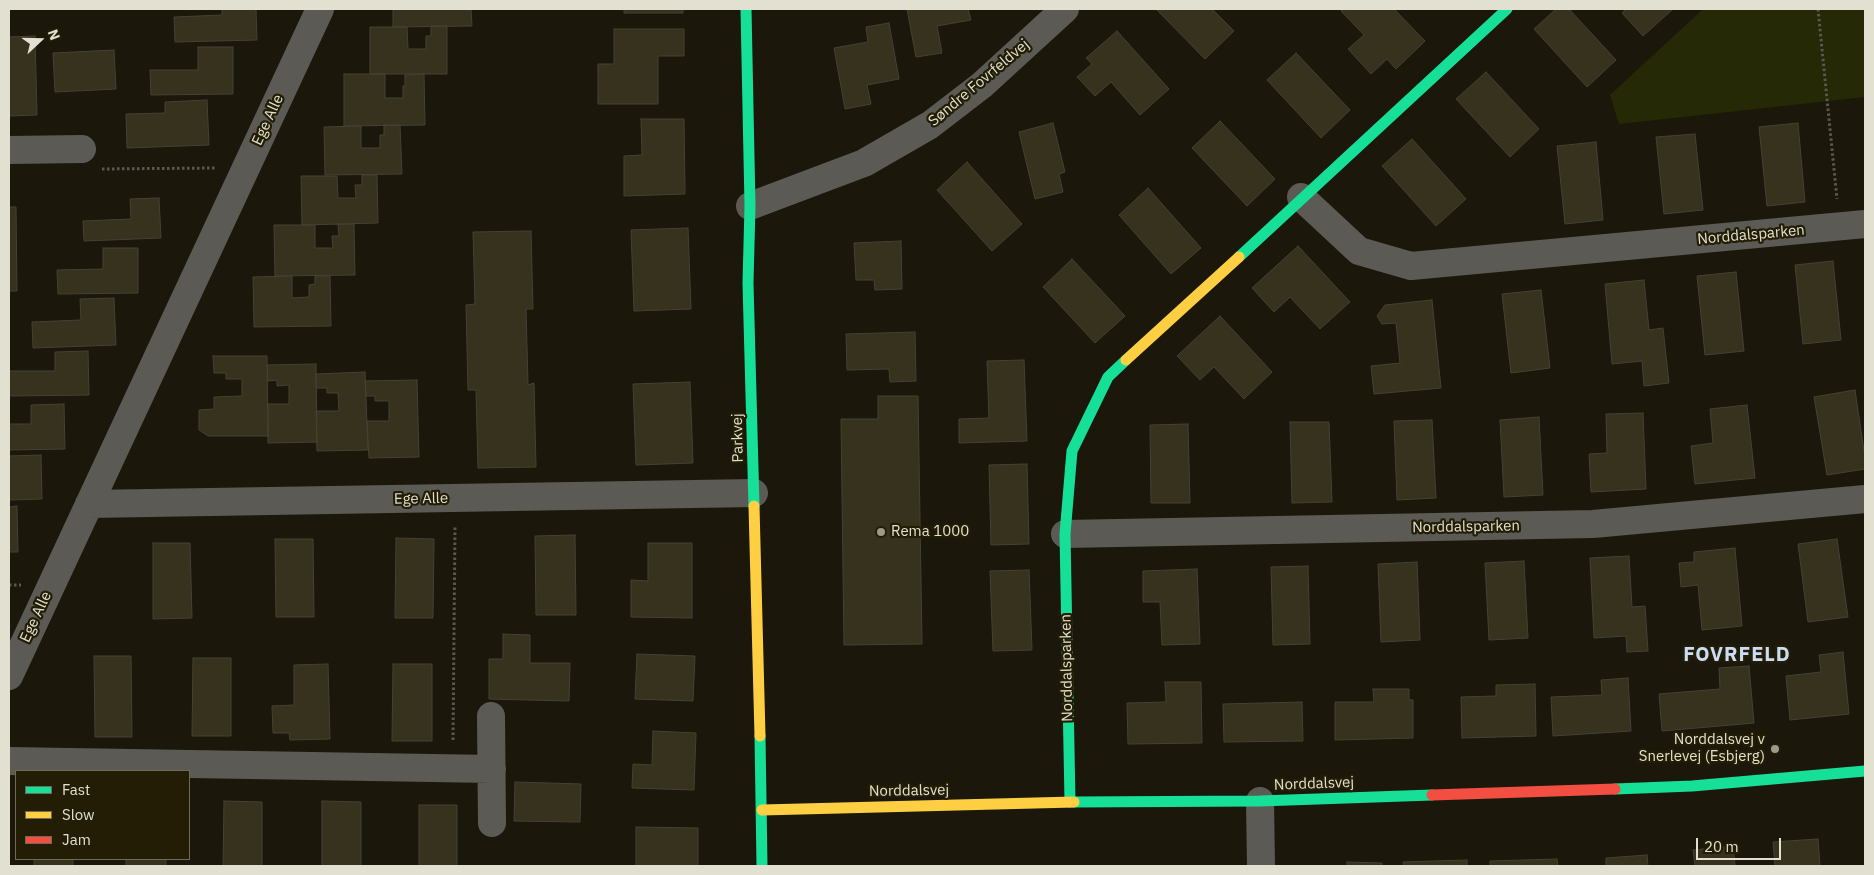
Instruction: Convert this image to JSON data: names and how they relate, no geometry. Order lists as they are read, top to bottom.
{
  "streets": {
    "street": [
      "Søndre Fovrfeldvej",
      "Ege Alle",
      "Norddalsparken",
      "Parkvej",
      "Norddalsvej"
    ]
  },
  "crossings": [
    ["Søndre Fovrfeldvej", "Parkvej"],
    ["Ege Alle", "Parkvej"],
    ["Norddalsparken", "Norddalsvej"],
    ["Parkvej", "Norddalsvej"]
  ],
  "districts": ["FOVRFELD"],
  "places": ["Rema 1000", "Norddalsvej v Snerlevej (Esbjerg)"],
  "legend": ["Fast", "Slow", "Jam"],
  "scale_bar": "20 m",
  "north": "right"
}
